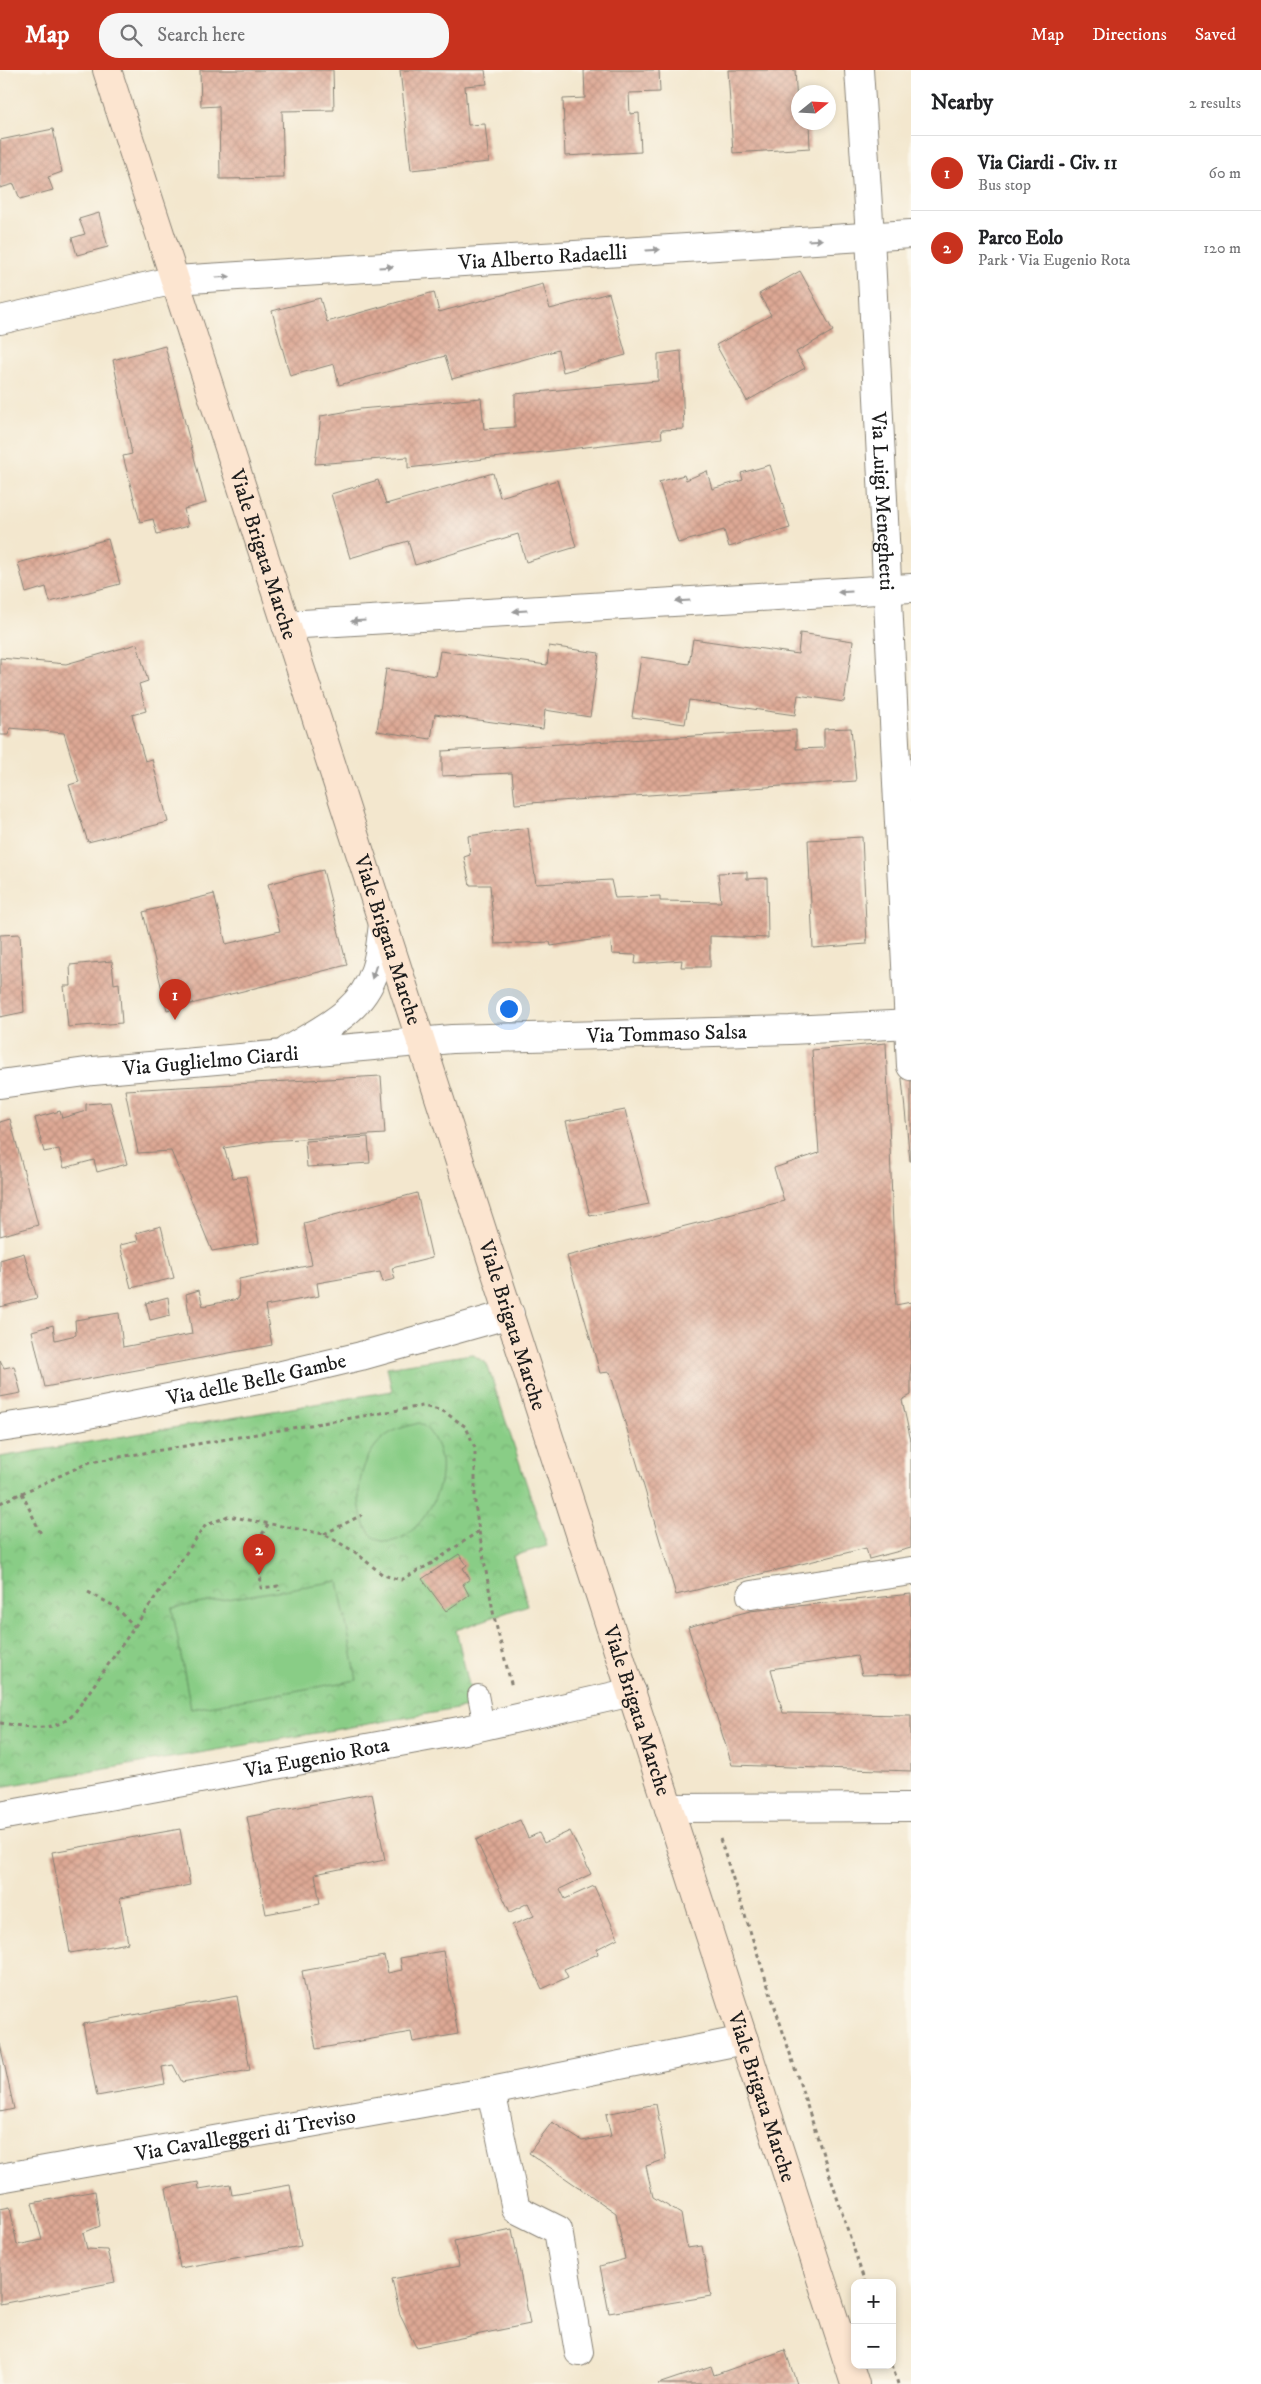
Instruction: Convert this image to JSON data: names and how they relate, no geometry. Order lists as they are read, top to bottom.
{
  "streets": {
    "street": [
      "Via Alberto Radaelli",
      "Via Luigi Meneghetti",
      "Viale Brigata Marche",
      "Via Tommaso Salsa",
      "Via Guglielmo Ciardi",
      "Via delle Belle Gambe",
      "Via Eugenio Rota",
      "Via Cavalleggeri di Treviso"
    ]
  },
  "crossings": [
    ["Via Alberto Radaelli", "Via Luigi Meneghetti"],
    ["Via Alberto Radaelli", "Viale Brigata Marche"],
    ["Via Luigi Meneghetti", "Via Tommaso Salsa"],
    ["Viale Brigata Marche", "Via Tommaso Salsa"],
    ["Viale Brigata Marche", "Via Guglielmo Ciardi"],
    ["Viale Brigata Marche", "Via delle Belle Gambe"],
    ["Viale Brigata Marche", "Via Eugenio Rota"],
    ["Viale Brigata Marche", "Via Cavalleggeri di Treviso"],
    ["Via Tommaso Salsa", "Via Guglielmo Ciardi"]
  ],
  "one_way": ["Via Alberto Radaelli"],
  "north": "right",
  "page": {
    "header": "Map",
    "search": "Search here",
    "nav": ["Map", "Directions", "Saved"],
    "heading": ["Nearby", "2 results"],
    "list": [
      {
        "mark": "1",
        "name": "Via Ciardi - Civ. 11",
        "note": "Bus stop",
        "value": "60 m"
      },
      {
        "mark": "2",
        "name": "Parco Eolo",
        "note": "Park · Via Eugenio Rota",
        "value": "120 m"
      }
    ],
    "pins": ["1", "2"],
    "map_buttons": ["+", "−"]
  }
}
